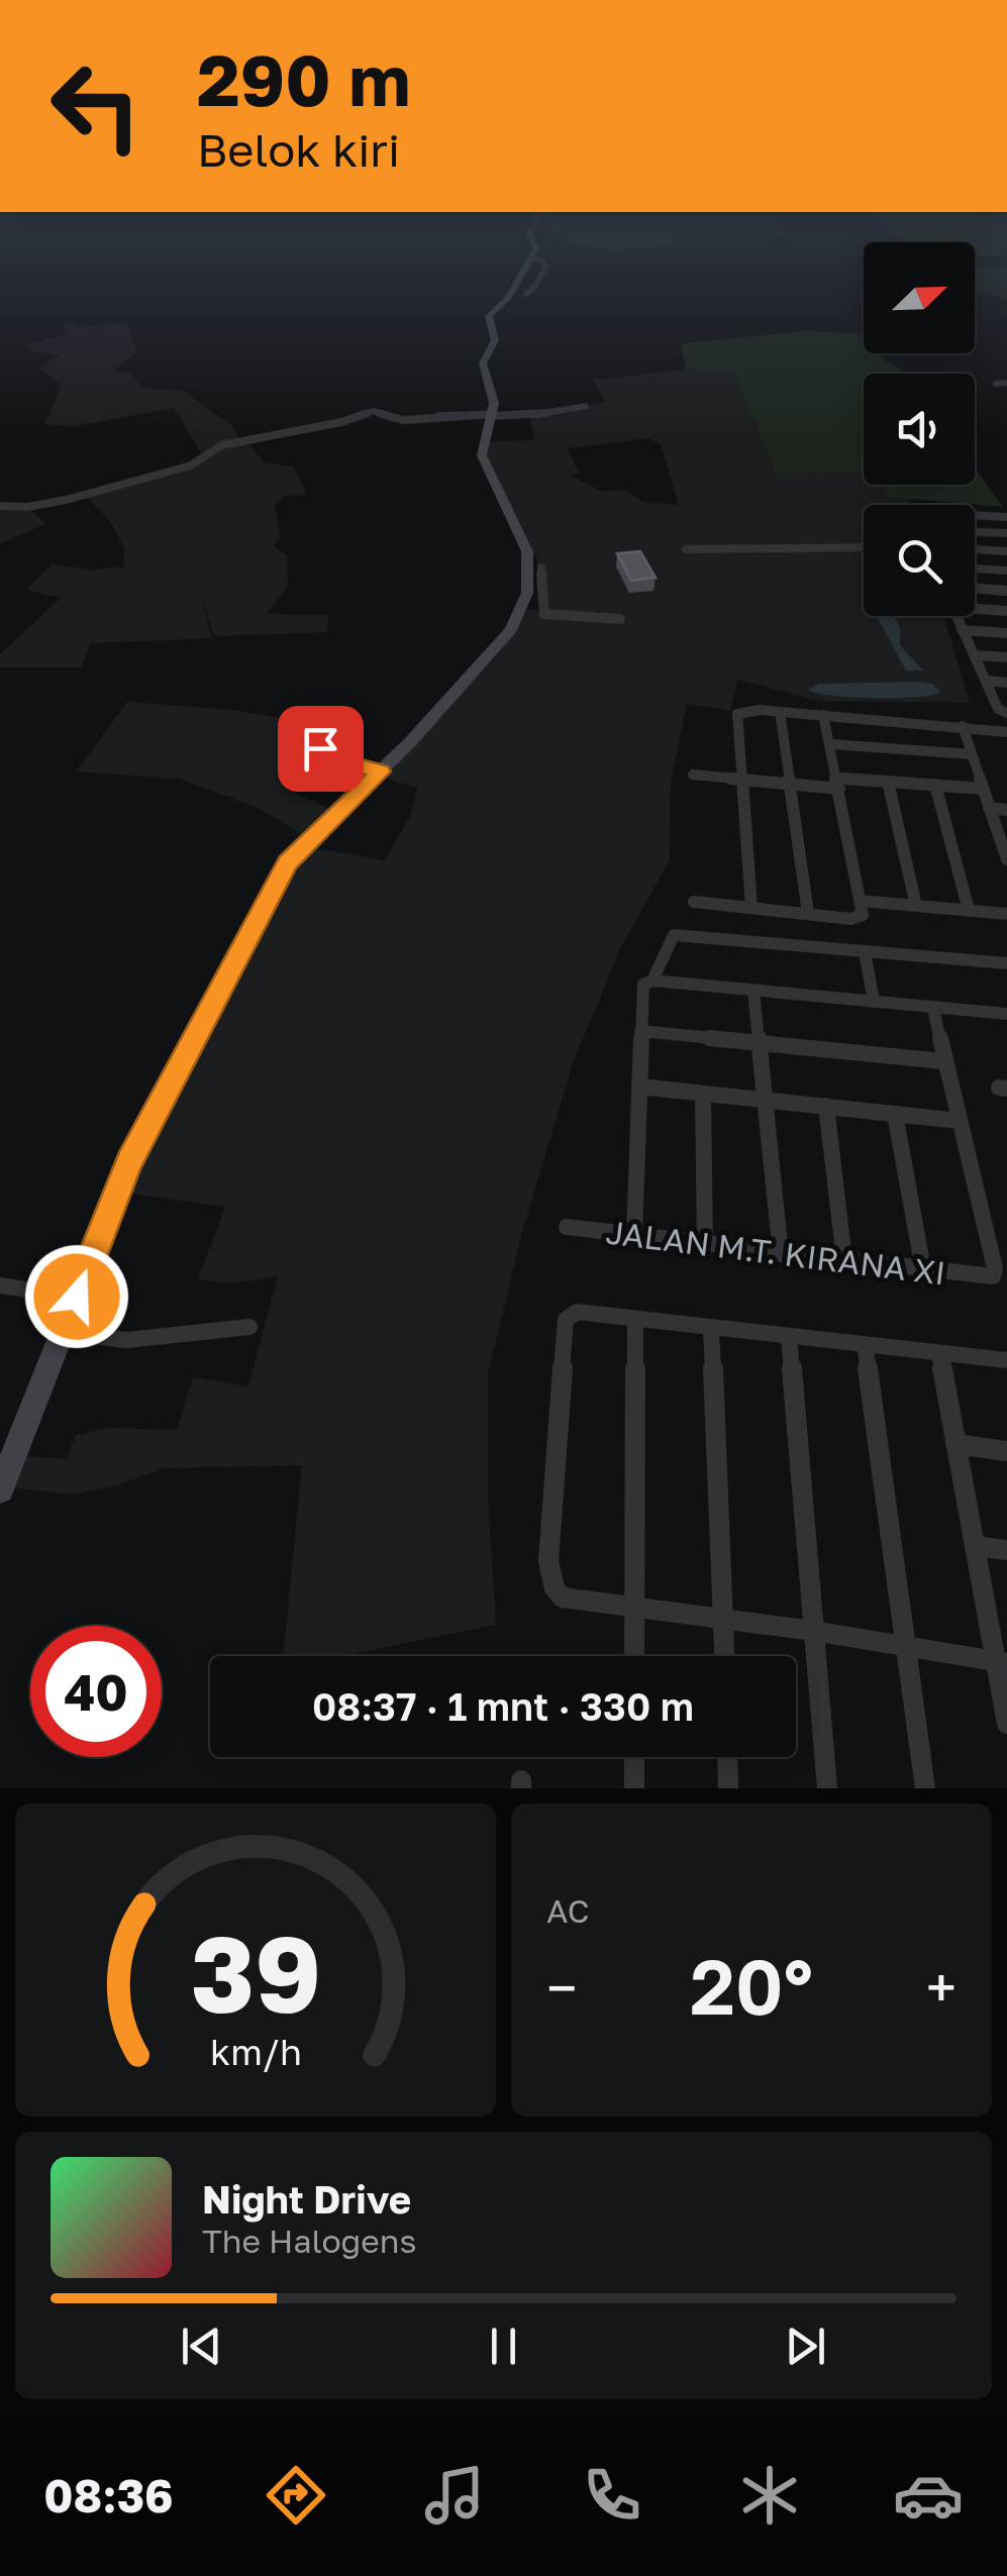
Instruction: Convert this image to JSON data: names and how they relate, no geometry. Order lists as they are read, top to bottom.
{
  "streets": {
    "street": ["JALAN M.T. KIRANA XI"]
  },
  "north": "top right",
  "page": {
    "turn": ["290 m", "Belok kiri"],
    "limit": "40",
    "trip": "08:37 · 1 mnt · 330 m",
    "tile": "AC",
    "heat": ["−", "20°", "+"],
    "song": ["Night Drive", "The Halogens"],
    "tabs": "08:36",
    "gauge": ["39", "km/h"]
  }
}
